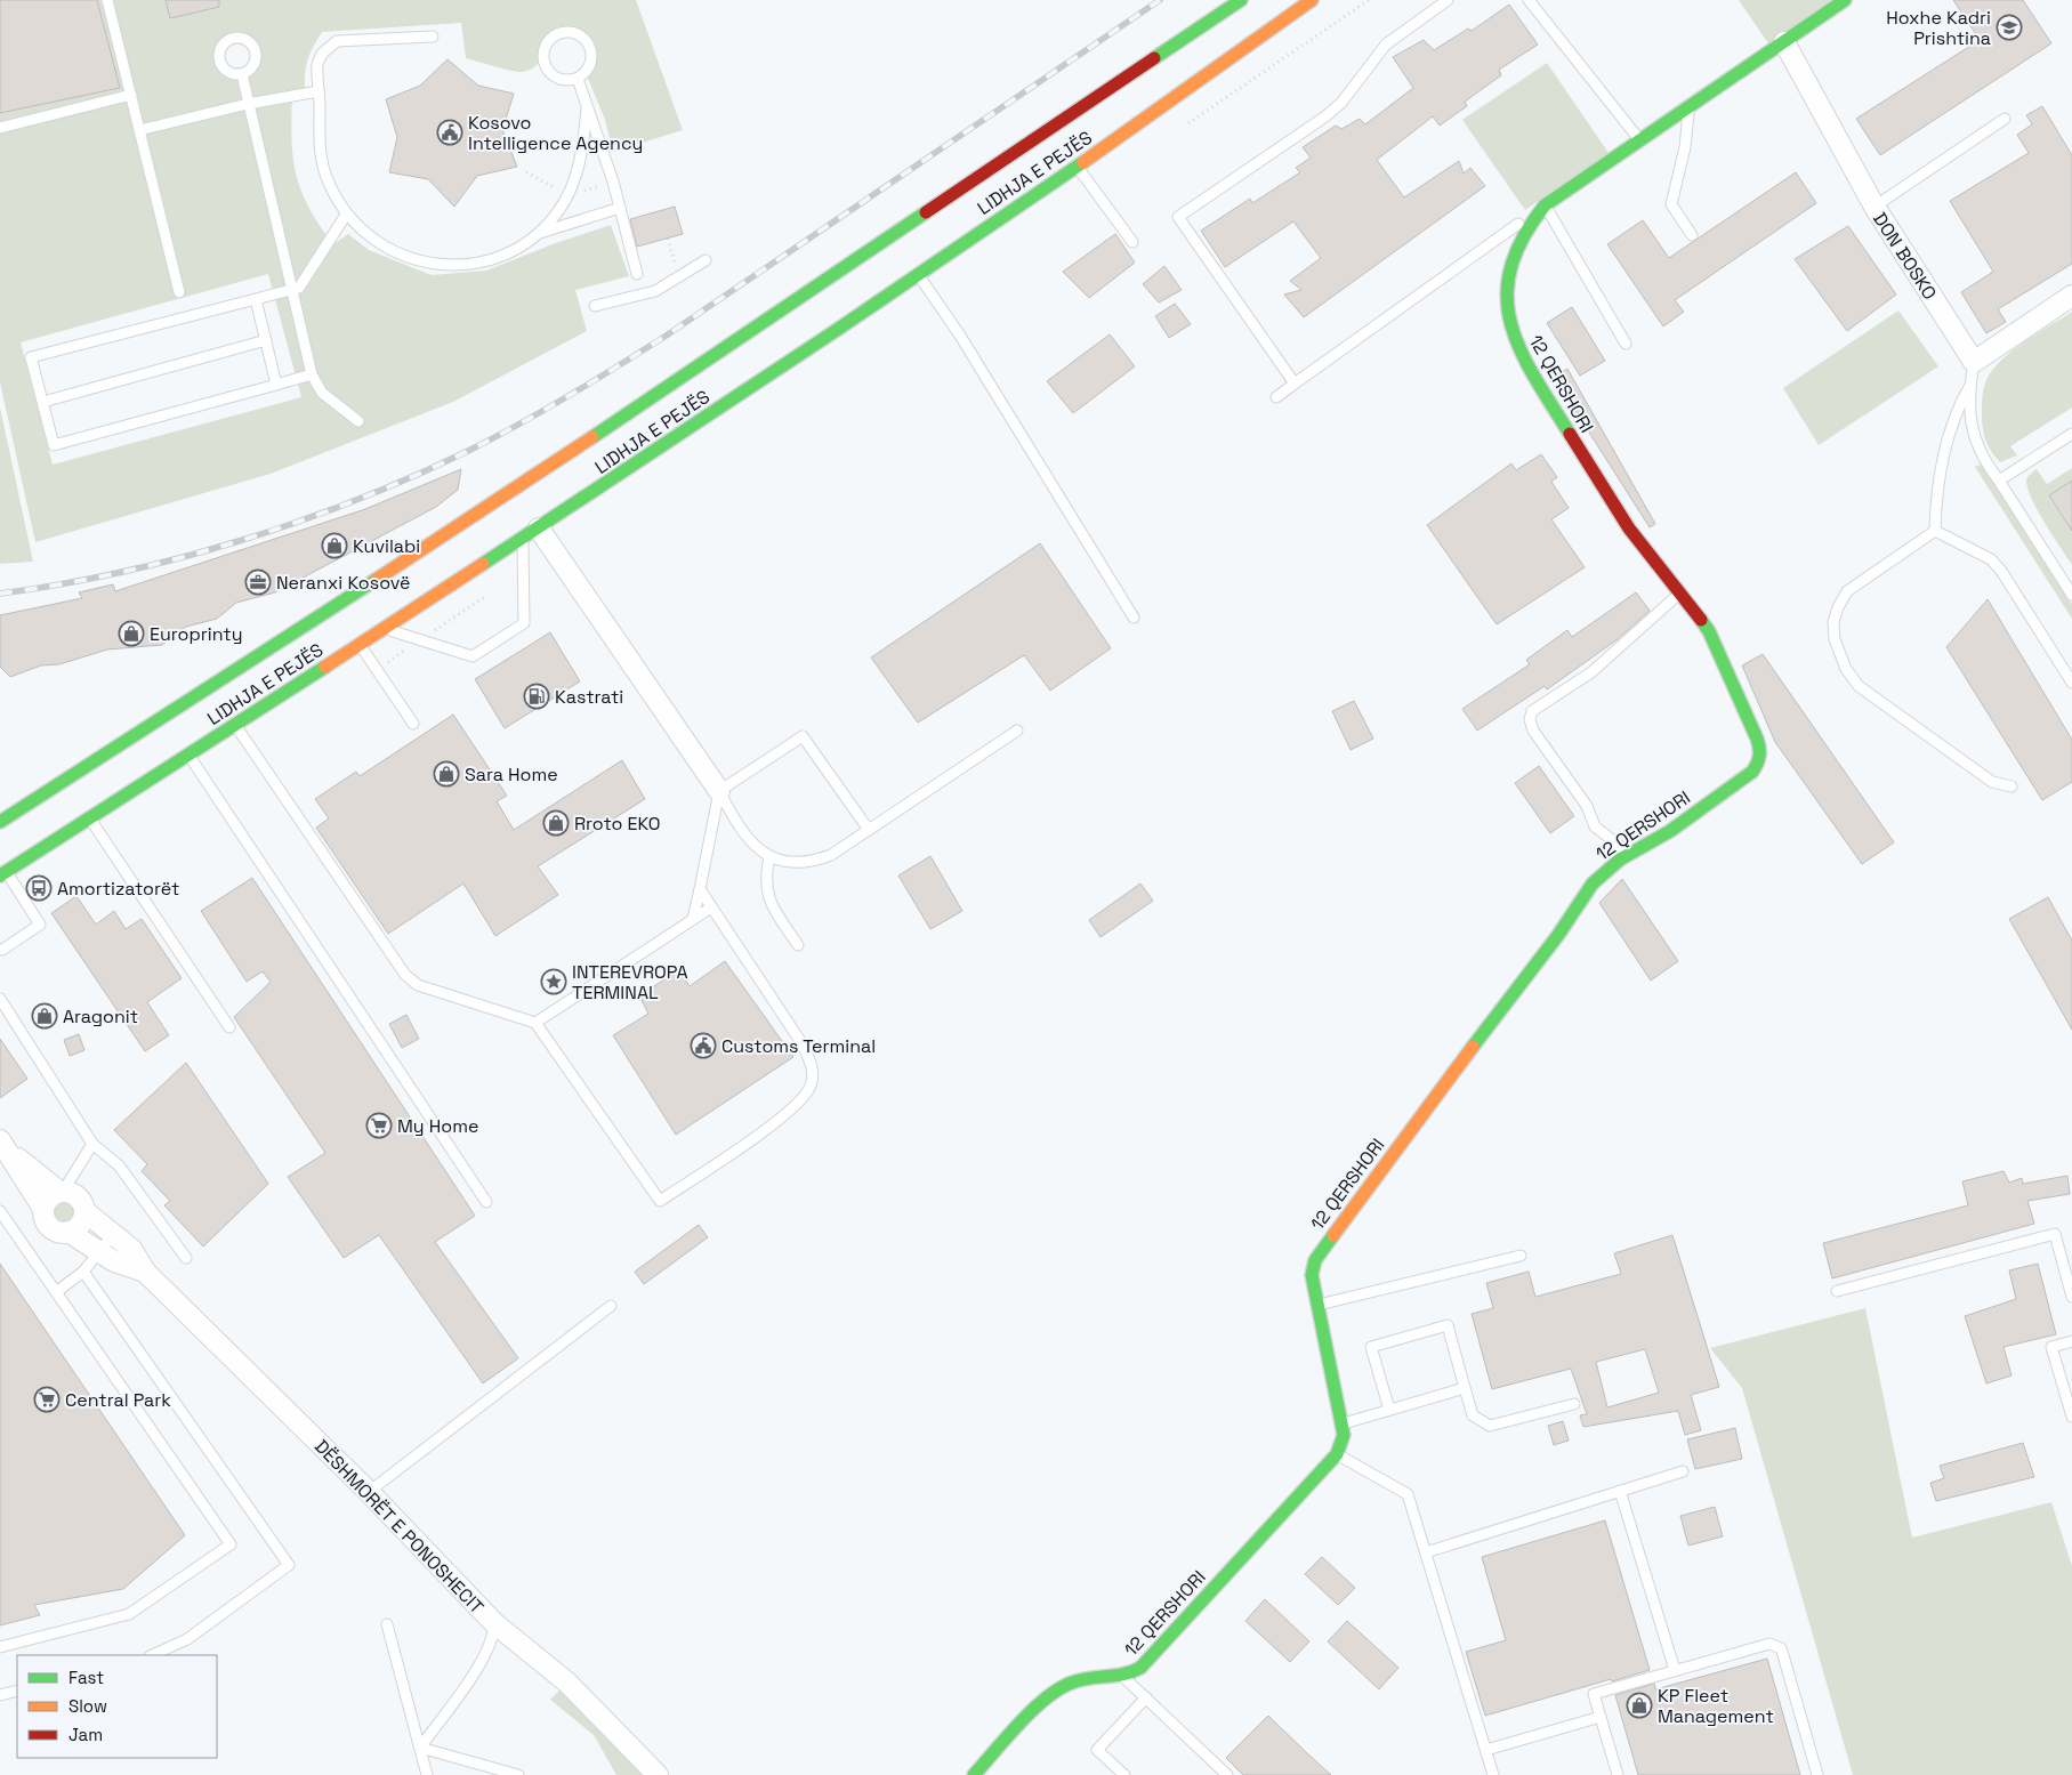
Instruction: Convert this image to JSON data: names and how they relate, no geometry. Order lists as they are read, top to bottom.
{
  "streets": {
    "main road": ["LIDHJA E PEJËS", "12 QERSHORI"],
    "street": ["DON BOSKO", "DËSHMORËT E PONOSHECIT"]
  },
  "crossings": [
    ["DON BOSKO", "12 QERSHORI"]
  ],
  "places": {
    "school or university": ["Hoxhe Kadri Prishtina"],
    "public building": ["Kosovo Intelligence Agency", "Customs Terminal"],
    "shop": [
      "Kuvilabi",
      "Europrinty",
      "Sara Home",
      "Rroto EKO",
      "Aragonit",
      "KP Fleet Management"
    ],
    "office": ["Neranxi Kosovë"],
    "fuel station": ["Kastrati"],
    "bus stop": ["Amortizatorët"],
    "place": ["INTEREVROPA TERMINAL"],
    "supermarket": ["My Home", "Central Park"]
  },
  "legend": ["Fast", "Slow", "Jam"]
}
